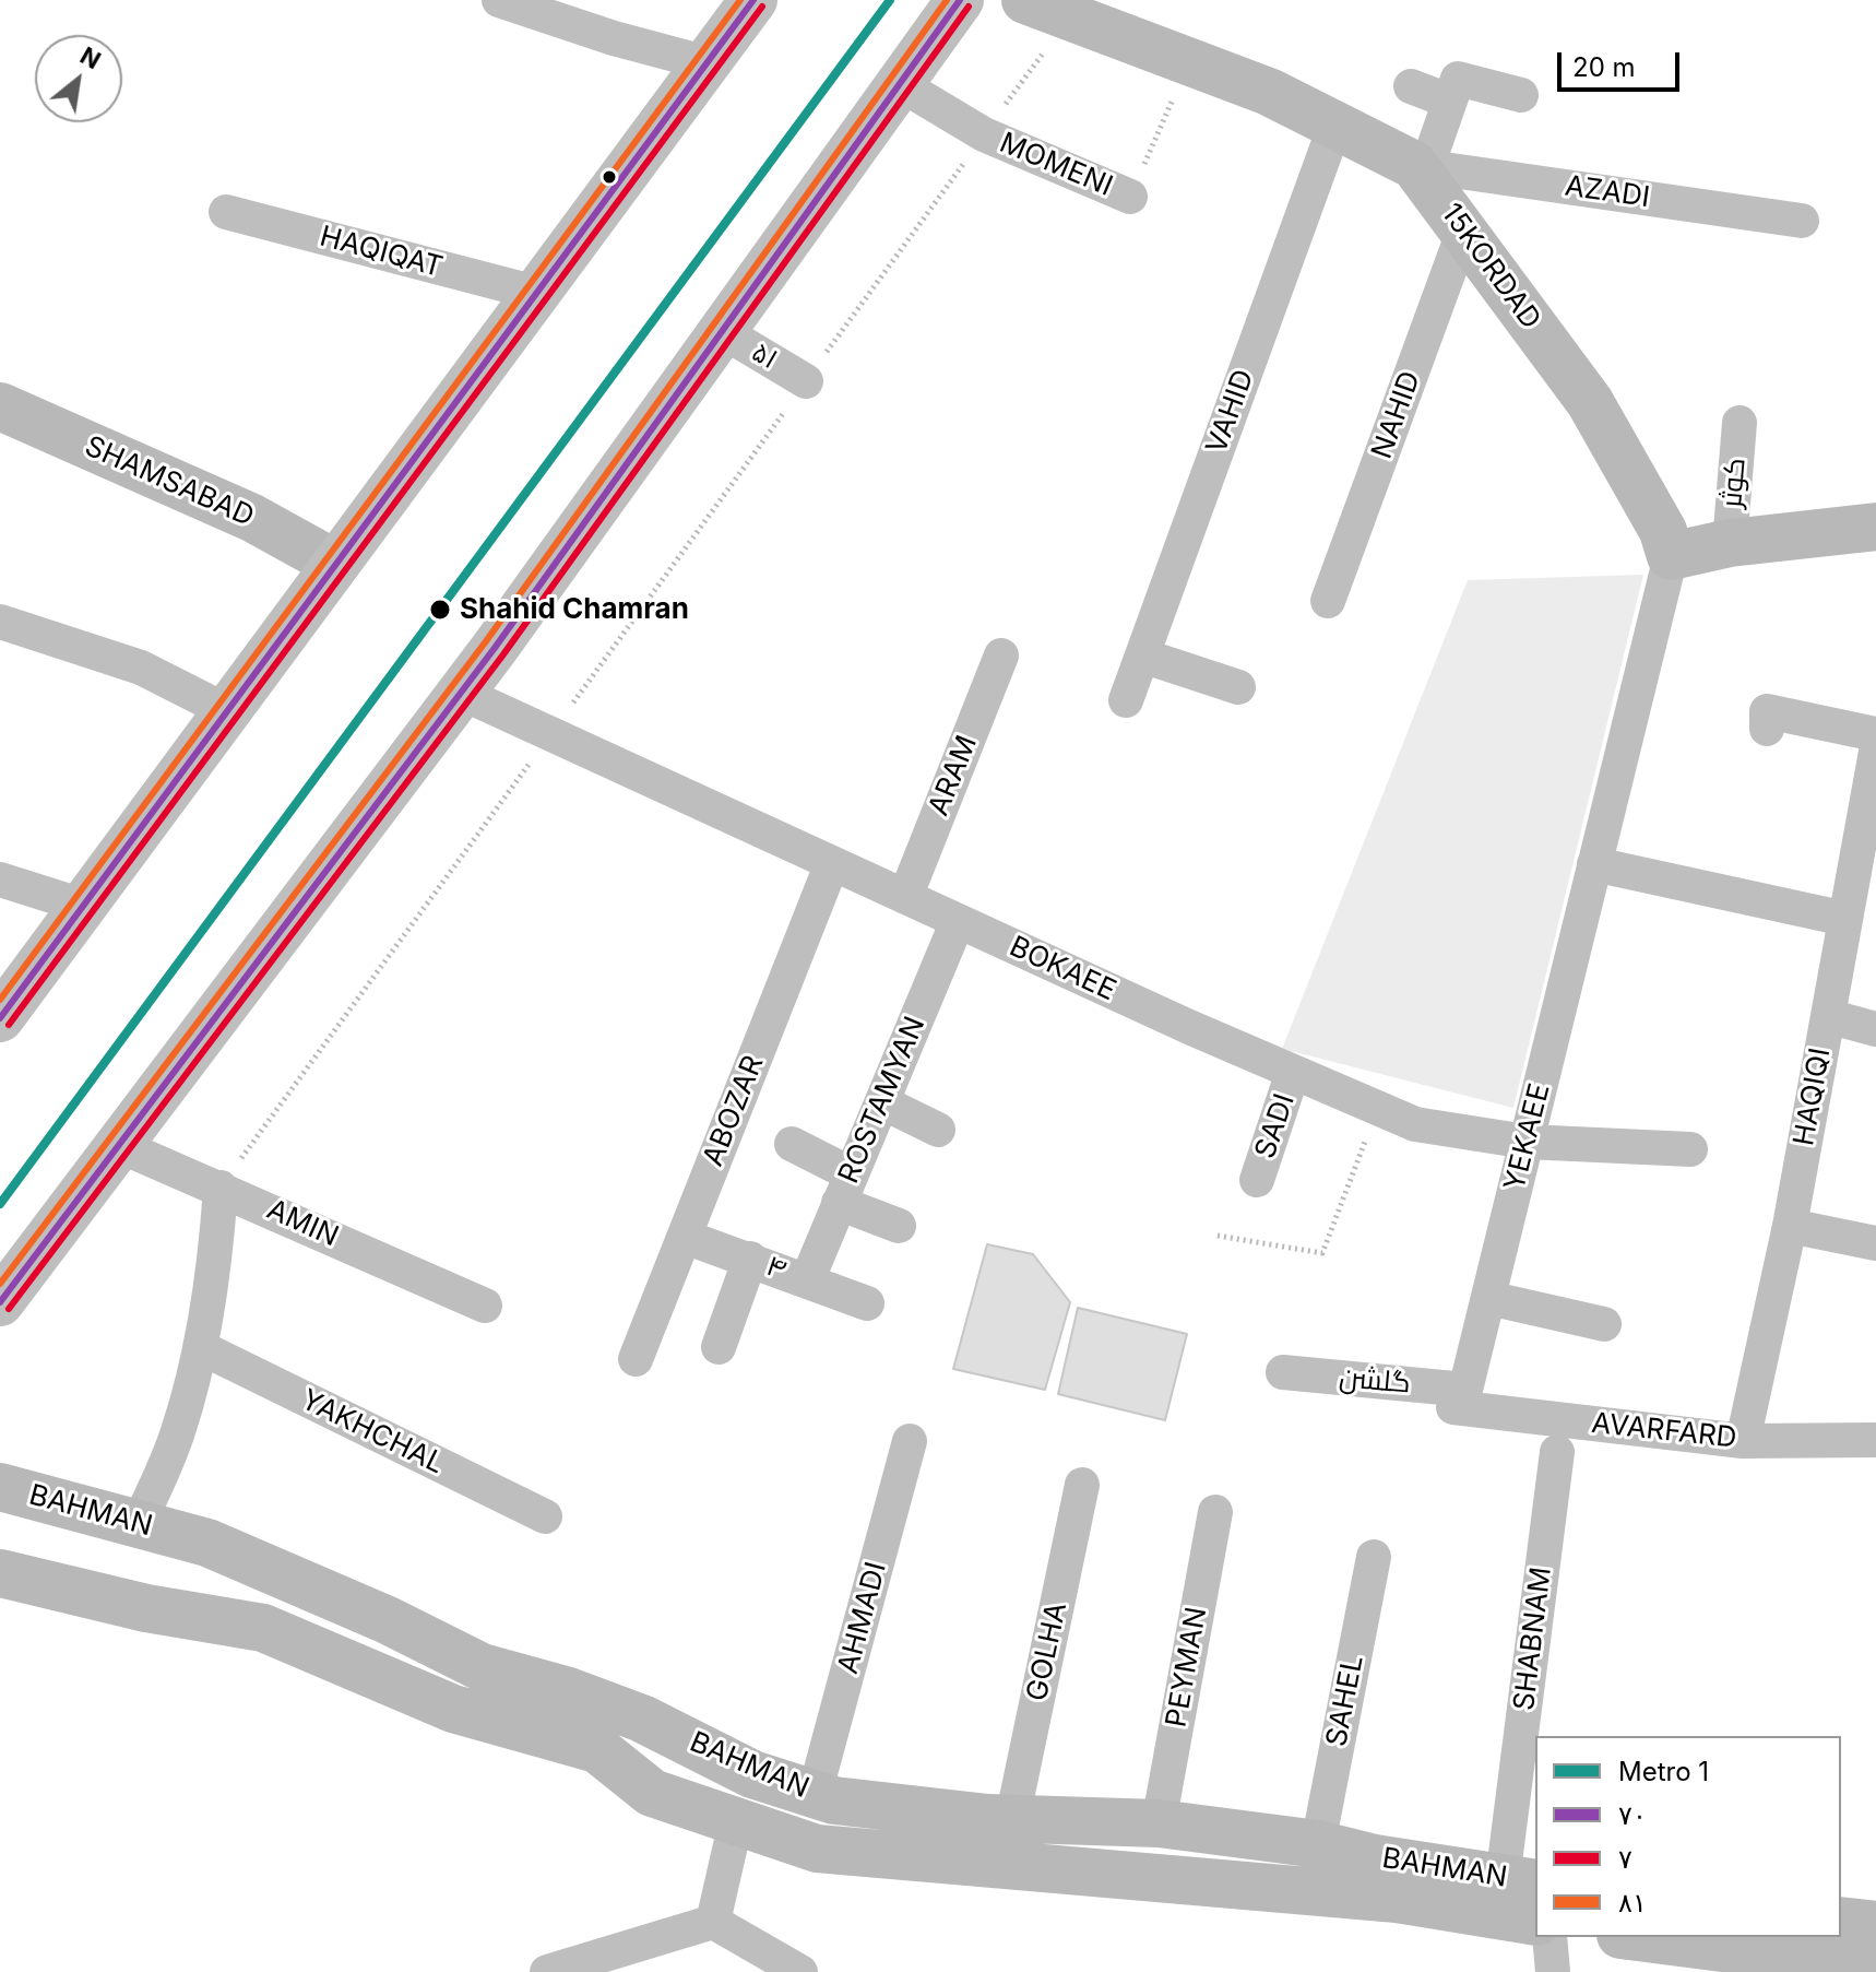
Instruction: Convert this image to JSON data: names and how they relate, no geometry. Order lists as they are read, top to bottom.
{
  "streets": {
    "street": [
      "MOMENI",
      "AZADI",
      "HAQIQAT",
      "15KORDAD",
      "۵۱",
      "VAHID",
      "NAHID",
      "SHAMSABAD",
      "کوثر",
      "ARAM",
      "BOKAEE",
      "HAQIQI",
      "ROSTAMYAN",
      "ABOZAR",
      "SADI",
      "YEKAEE",
      "AMIN",
      "۴",
      "گلشن",
      "AVARFARD",
      "YAKHCHAL",
      "BAHMAN",
      "AHMADI",
      "SHABNAM",
      "GOLHA",
      "PEYMAN",
      "SAHEL"
    ]
  },
  "crossings": [
    ["MOMENI", "15KORDAD"],
    ["AZADI", "15KORDAD"],
    ["15KORDAD", "VAHID"],
    ["15KORDAD", "NAHID"],
    ["15KORDAD", "YEKAEE"],
    ["ARAM", "BOKAEE"],
    ["BOKAEE", "ROSTAMYAN"],
    ["BOKAEE", "ABOZAR"],
    ["BOKAEE", "SADI"],
    ["BOKAEE", "YEKAEE"],
    ["HAQIQI", "AVARFARD"],
    ["ROSTAMYAN", "۴"],
    ["ABOZAR", "۴"],
    ["YEKAEE", "گلشن"],
    ["YEKAEE", "AVARFARD"],
    ["گلشن", "AVARFARD"],
    ["BAHMAN", "AHMADI"],
    ["BAHMAN", "SHABNAM"],
    ["BAHMAN", "GOLHA"],
    ["BAHMAN", "PEYMAN"],
    ["BAHMAN", "SAHEL"]
  ],
  "places": ["Shahid Chamran"],
  "lines": [
    "metro line 1",
    "transit line ۷۰",
    "transit line ۸۱",
    "transit line ۷"
  ],
  "legend": [
    "Metro 1",
    "۷۰",
    "۷",
    "۸۱"
  ],
  "scale_bar": "20 m",
  "north": "top right"
}
